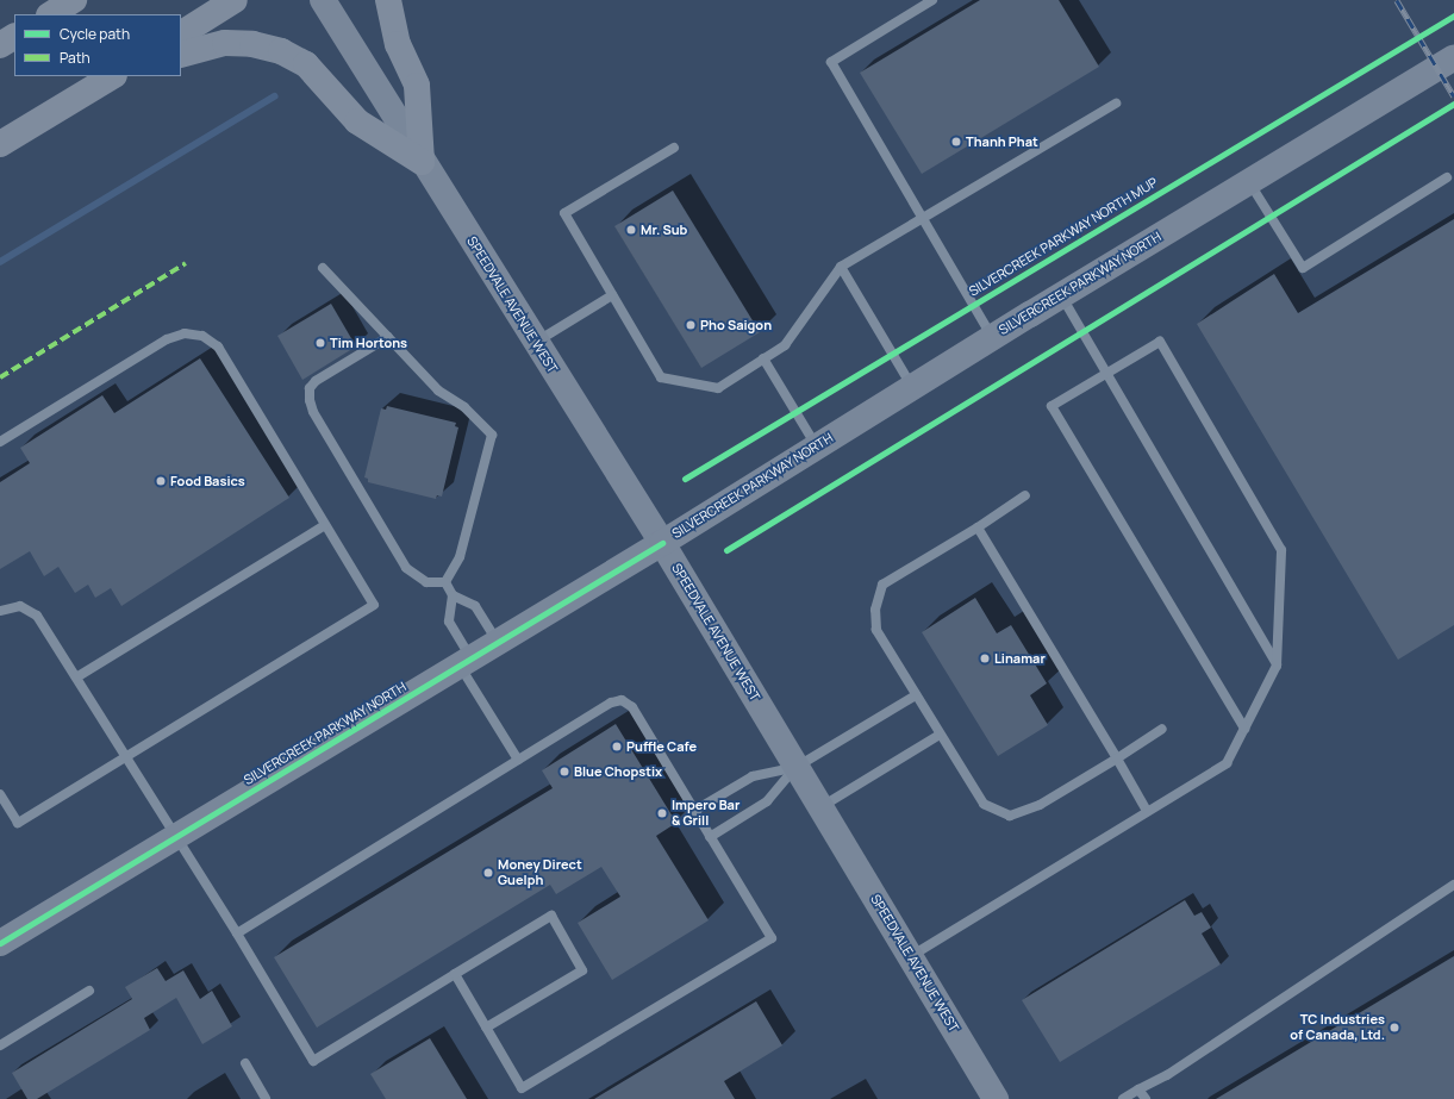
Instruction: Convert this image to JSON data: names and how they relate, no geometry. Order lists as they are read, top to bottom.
{
  "streets": {
    "main road": ["SILVERCREEK PARKWAY NORTH", "SPEEDVALE AVENUE WEST"],
    "cycle path": ["SILVERCREEK PARKWAY NORTH MUP"]
  },
  "crossings": [
    ["SILVERCREEK PARKWAY NORTH", "SPEEDVALE AVENUE WEST"]
  ],
  "places": [
    "Thanh Phat",
    "Mr. Sub",
    "Pho Saigon",
    "Tim Hortons",
    "Food Basics",
    "Linamar",
    "Puffle Cafe",
    "Blue Chopstix",
    "Impero Bar & Grill",
    "Money Direct Guelph",
    "TC Industries of Canada, Ltd."
  ],
  "legend": ["Cycle path", "Path"]
}
